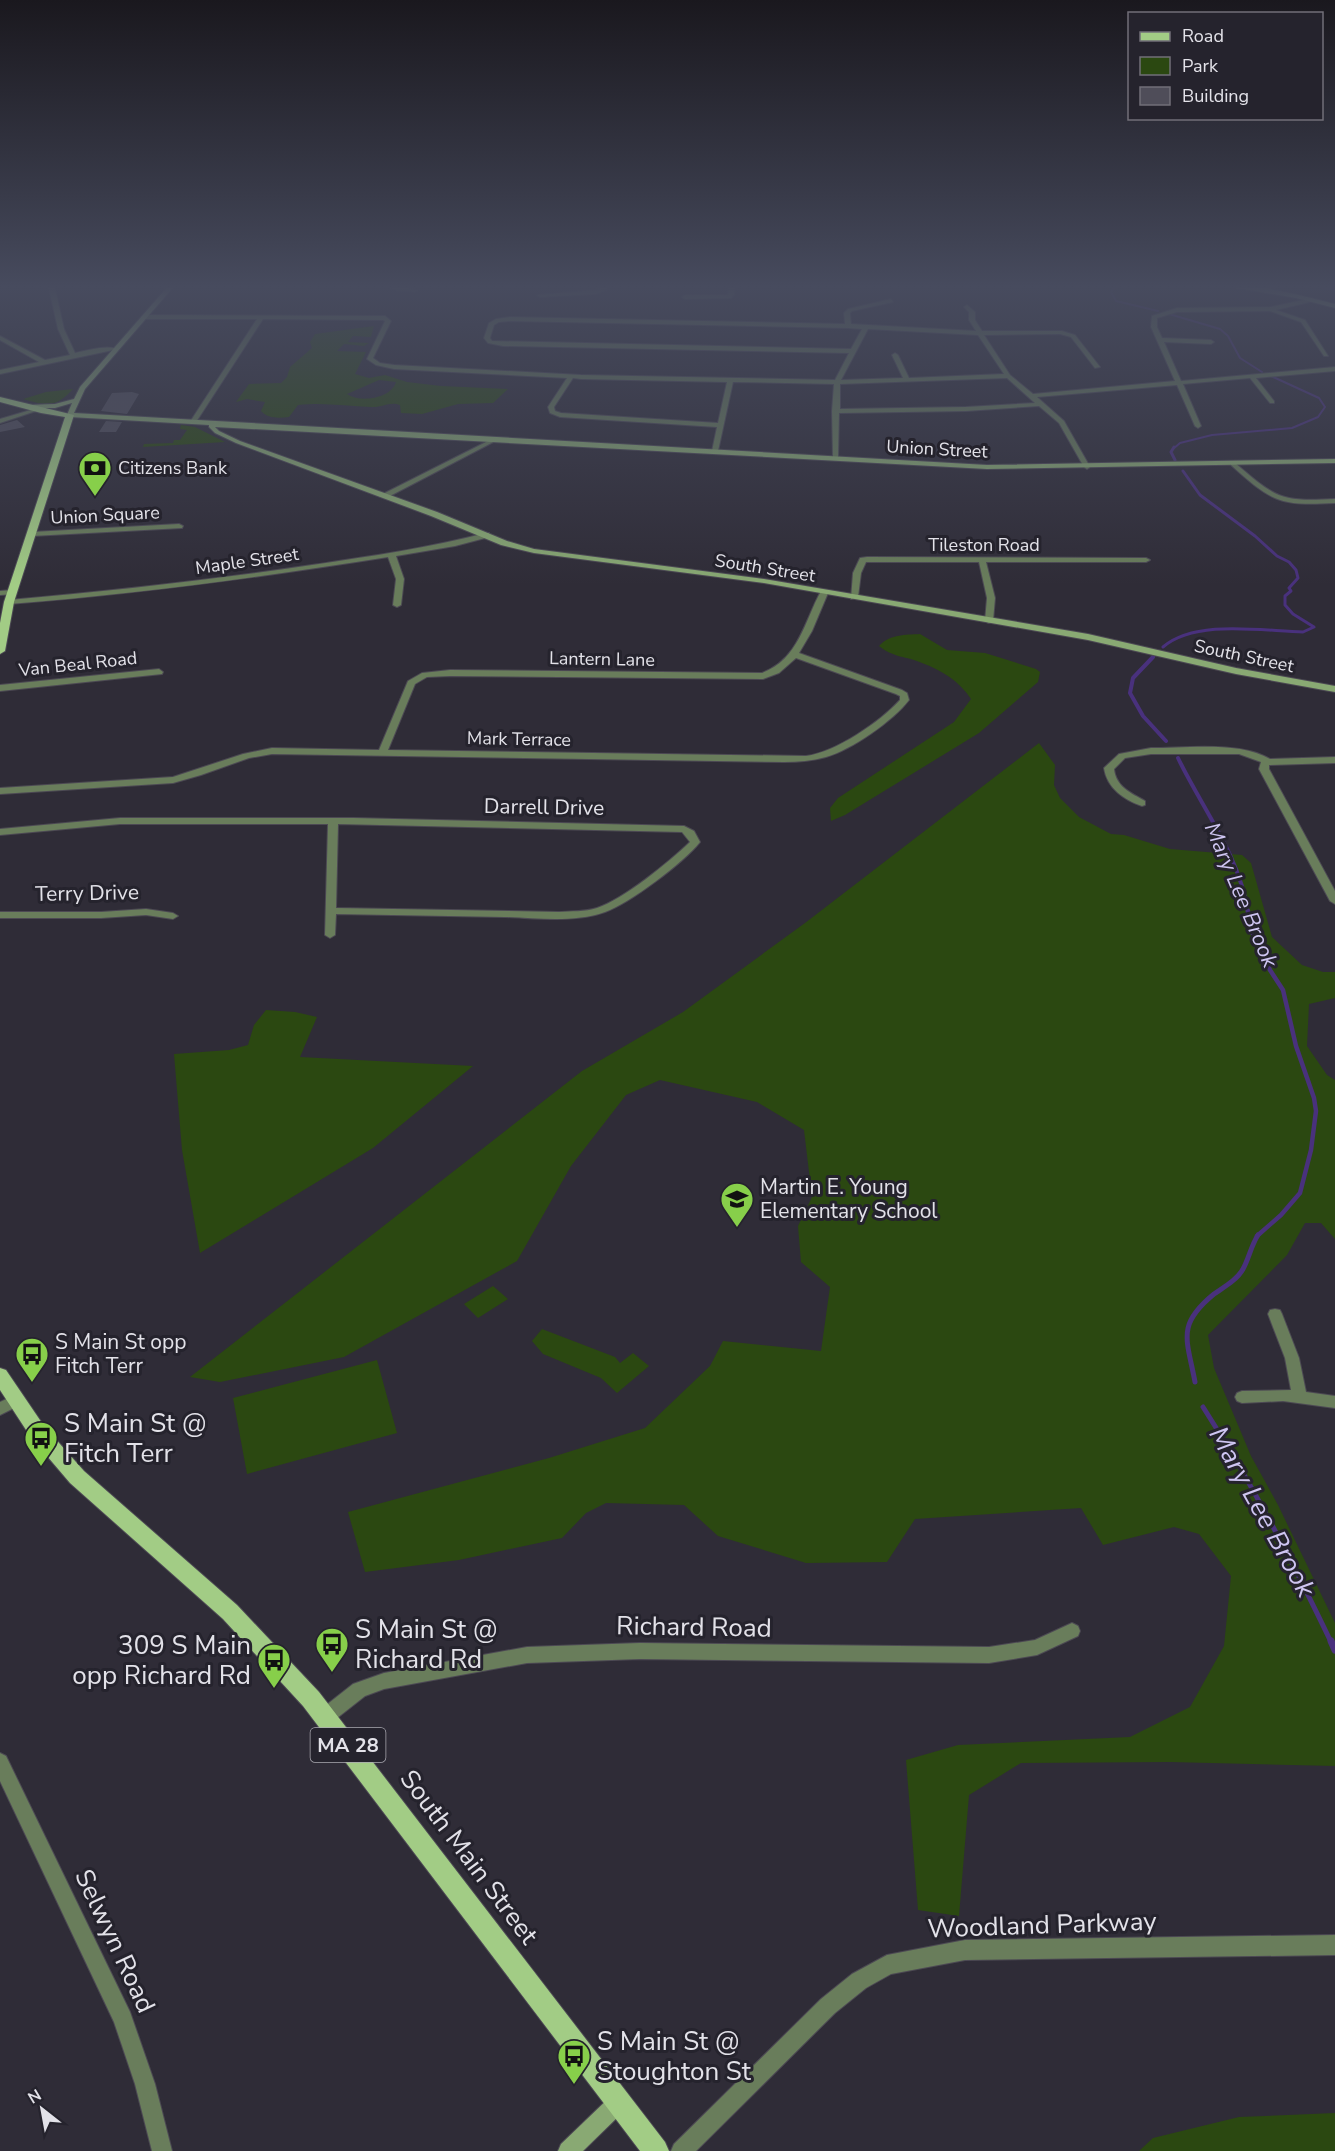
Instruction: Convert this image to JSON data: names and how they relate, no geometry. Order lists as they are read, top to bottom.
{
  "streets": {
    "main road": [
      "Union Street",
      "South Street",
      "MA 28",
      "South Main Street"
    ],
    "street": [
      "Union Square",
      "Tileston Road",
      "Maple Street",
      "Lantern Lane",
      "Van Beal Road",
      "Mark Terrace",
      "Darrell Drive",
      "Terry Drive",
      "Richard Road",
      "Woodland Parkway",
      "Selwyn Road"
    ]
  },
  "crossings": [
    ["Union Street", "South Street"],
    ["Tileston Road", "South Street"],
    ["Maple Street", "South Street"],
    ["South Street", "Lantern Lane"],
    ["Lantern Lane", "Mark Terrace"],
    ["Richard Road", "South Main Street"]
  ],
  "water": ["Mary Lee Brook"],
  "places": {
    "bank": ["Citizens Bank"],
    "school or university": ["Martin E. Young Elementary School"],
    "bus stop": [
      "S Main St opp Fitch Terr",
      "S Main St @ Fitch Terr",
      "S Main St @ Richard Rd",
      "309 S Main opp Richard Rd",
      "S Main St @ Stoughton St"
    ]
  },
  "legend": ["Road", "Park", "Building"],
  "north": "top left"
}
